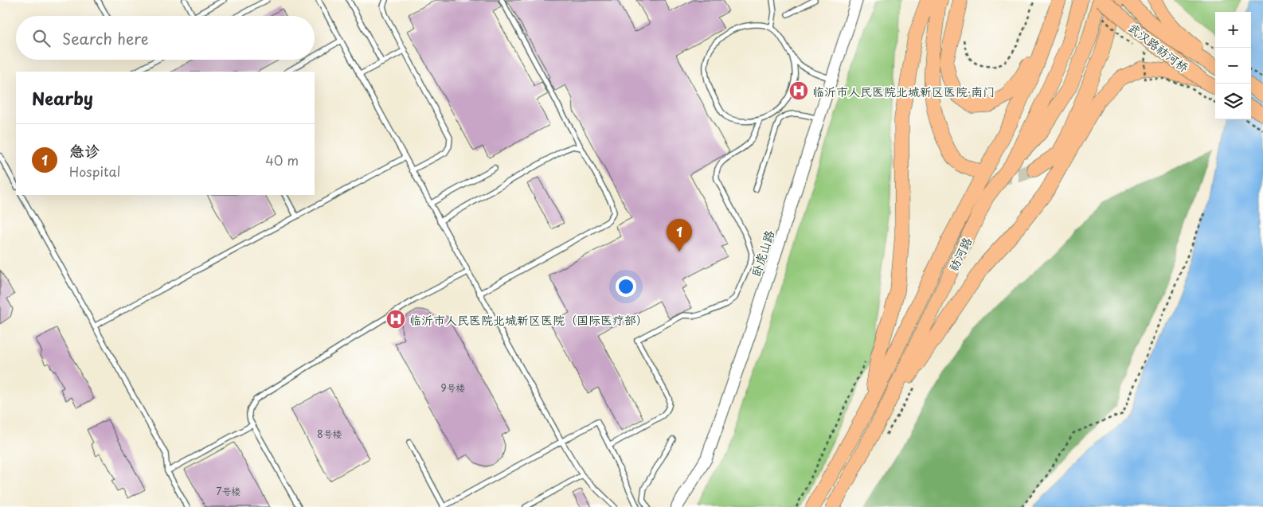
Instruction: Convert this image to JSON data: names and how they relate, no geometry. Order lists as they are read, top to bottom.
{
  "streets": {
    "main road": ["武汉路祊河桥", "祊河路"],
    "street": ["卧虎山路"]
  },
  "places": {
    "hospital": ["临沂市人民医院北城新区医院·南门", "临沂市人民医院北城新区医院（国际医疗部）"]
  },
  "house_numbers": ["9号楼", "8号楼", "7号楼"],
  "page": {
    "map_buttons": ["+", "−"],
    "search": "Search here",
    "heading": "Nearby",
    "list": [
      {
        "mark": "1",
        "name": "急诊",
        "note": "Hospital",
        "value": "40 m"
      }
    ],
    "pins": "1"
  }
}
